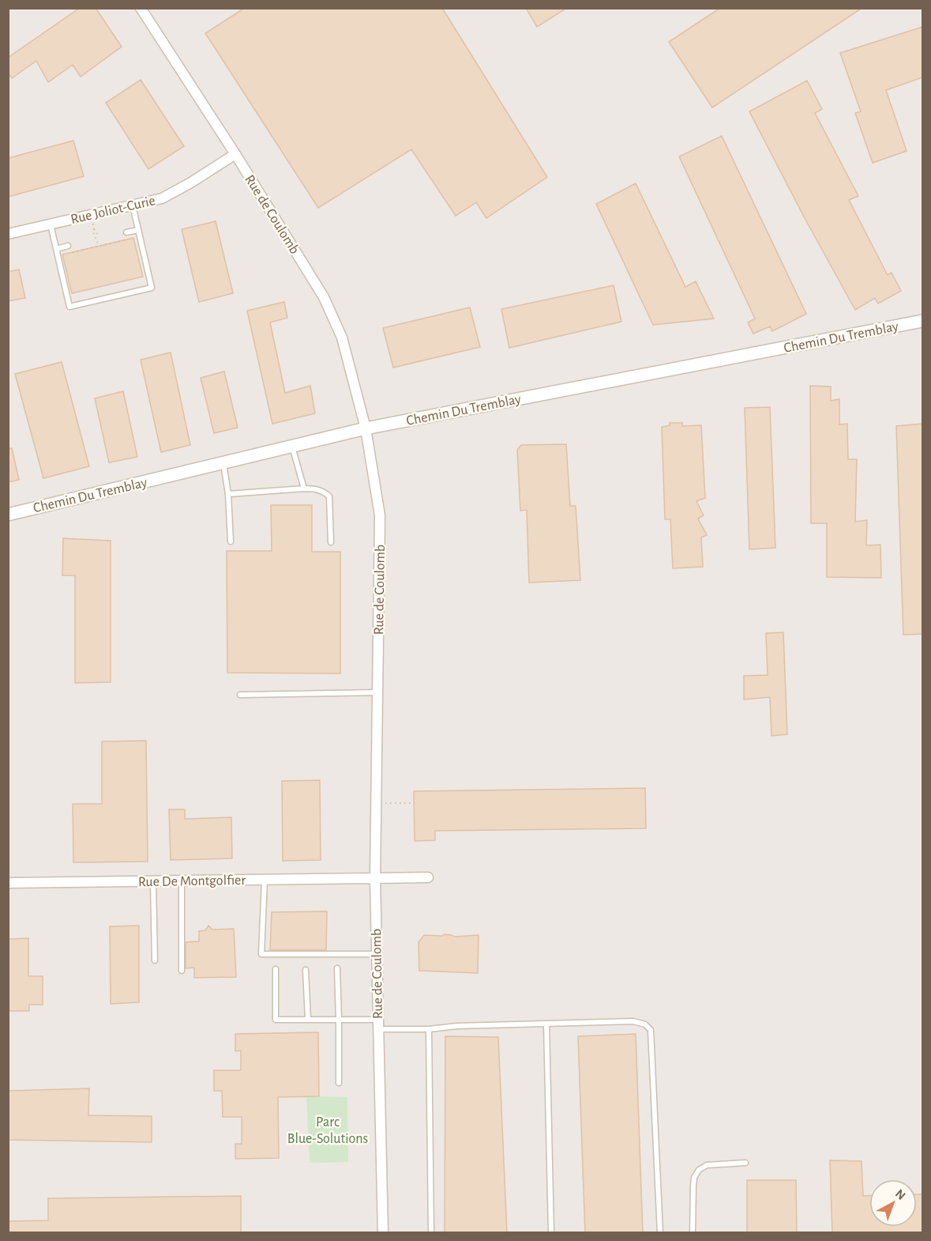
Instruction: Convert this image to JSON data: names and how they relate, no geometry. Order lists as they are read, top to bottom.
{
  "streets": {
    "street": [
      "Rue Joliot-Curie",
      "Rue de Coulomb",
      "Chemin Du Tremblay",
      "Rue De Montgolfier"
    ]
  },
  "crossings": [
    ["Rue Joliot-Curie", "Rue de Coulomb"],
    ["Rue de Coulomb", "Chemin Du Tremblay"],
    ["Rue de Coulomb", "Rue De Montgolfier"]
  ],
  "parks": ["Parc Blue-Solutions"],
  "north": "top right"
}
